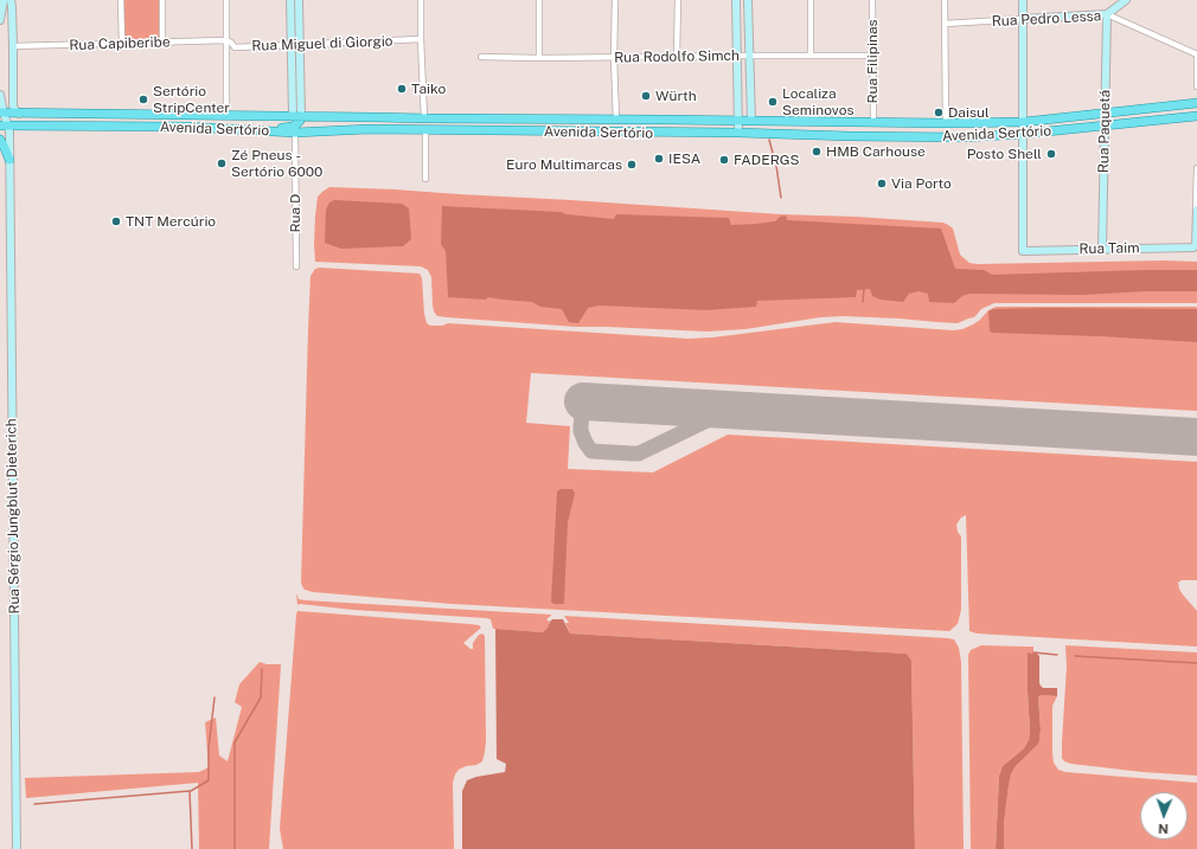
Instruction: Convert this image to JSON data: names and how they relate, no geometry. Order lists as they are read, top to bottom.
{
  "streets": {
    "main road": ["Avenida Sertório"],
    "street": [
      "Rua Pedro Lessa",
      "Rua Capiberibe",
      "Rua Miguel di Giorgio",
      "Rua Rodolfo Simch",
      "Rua Filipinas",
      "Rua Paquetá",
      "Rua D",
      "Rua Taim",
      "Rua Sérgio Jungblut Dieterich"
    ]
  },
  "crossings": [
    ["Rua Pedro Lessa", "Rua Paquetá"],
    ["Rua Capiberibe", "Rua Miguel di Giorgio"],
    ["Rua Rodolfo Simch", "Rua Filipinas"],
    ["Rua Filipinas", "Avenida Sertório"],
    ["Avenida Sertório", "Rua Paquetá"],
    ["Avenida Sertório", "Rua D"],
    ["Avenida Sertório", "Rua Taim"],
    ["Avenida Sertório", "Rua Sérgio Jungblut Dieterich"],
    ["Rua Paquetá", "Rua Taim"]
  ],
  "places": [
    "Taiko",
    "Würth",
    "Sertório StripCenter",
    "Localiza Seminovos",
    "Daisul",
    "HMB Carhouse",
    "Posto Shell",
    "IESA",
    "FADERGS",
    "Zé Pneus - Sertório 6000",
    "Euro Multimarcas",
    "Via Porto",
    "TNT Mercúrio"
  ],
  "north": "bottom"
}
